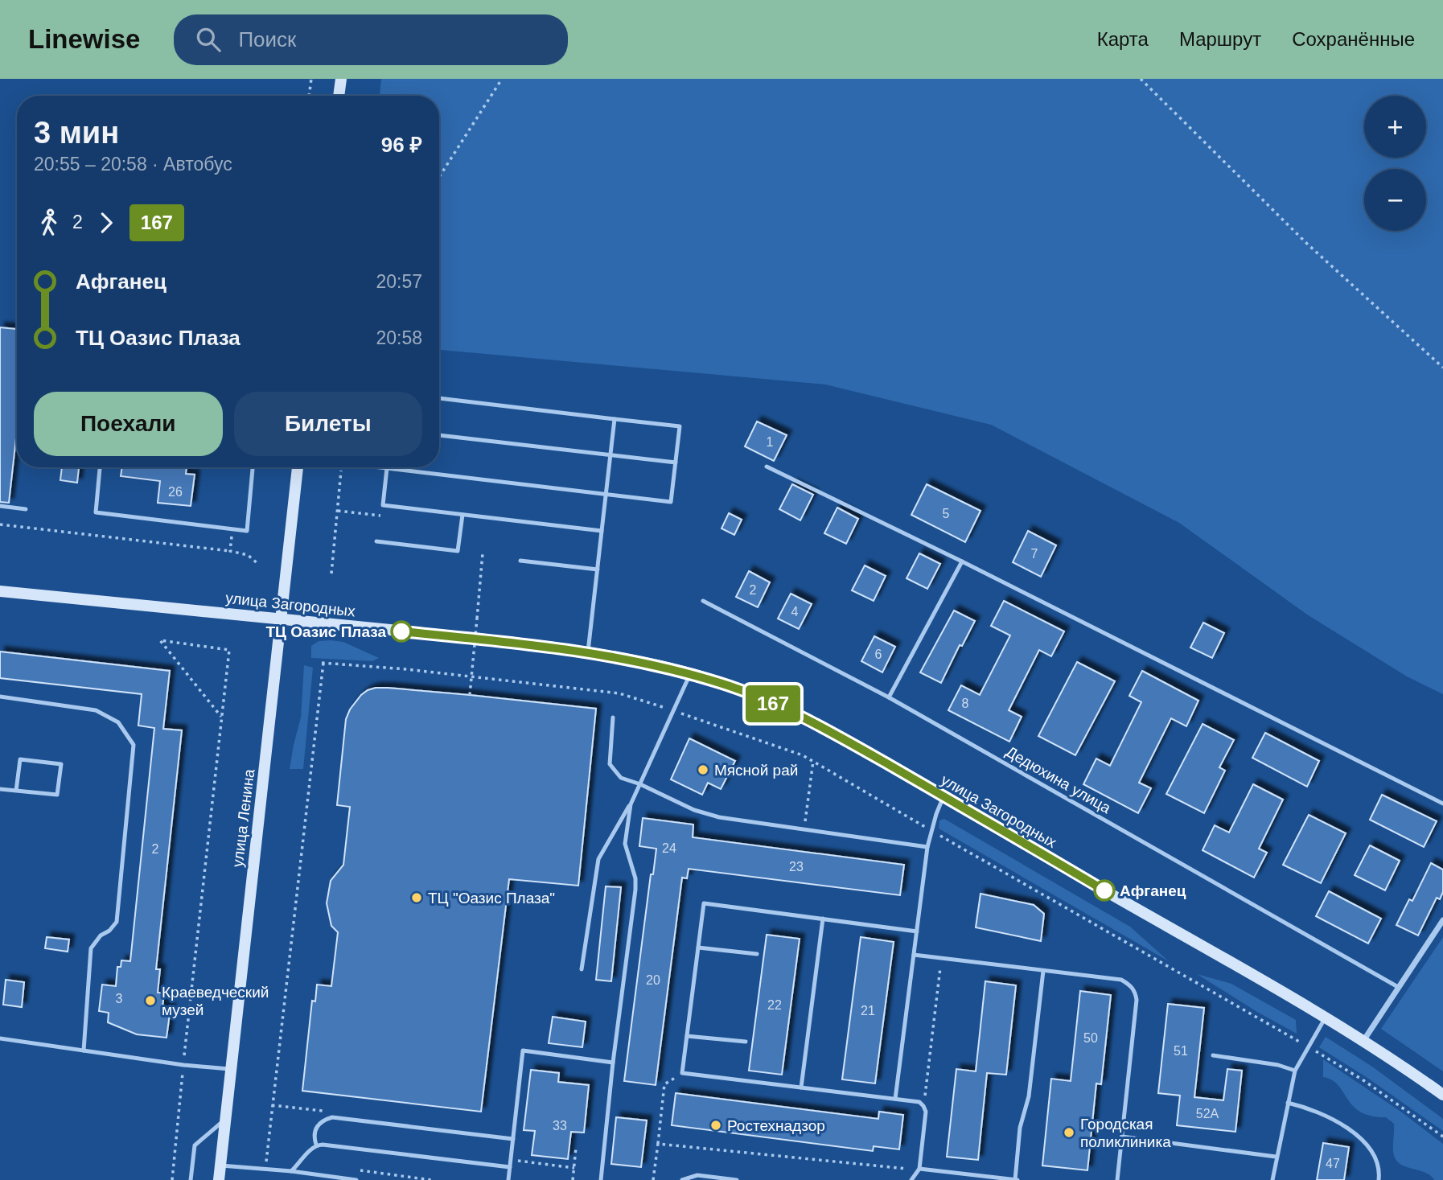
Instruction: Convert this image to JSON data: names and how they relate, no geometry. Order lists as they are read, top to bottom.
{
  "streets": {
    "main road": ["улица Загородных", "улица Ленина"],
    "lane": ["Дедюхина улица"]
  },
  "crossings": [
    ["улица Загородных", "улица Ленина"]
  ],
  "places": [
    "ТЦ Оазис Плаза",
    "Мясной рай",
    "Афганец",
    "ТЦ \"Оазис Плаза\"",
    "Краеведческий музей",
    "Ростехнадзор",
    "Городская поликлиника"
  ],
  "lines": ["bus line 167"],
  "house_numbers": [
    "1",
    "26",
    "5",
    "7",
    "2",
    "4",
    "6",
    "8",
    "24",
    "2",
    "23",
    "20",
    "3",
    "22",
    "21",
    "50",
    "51",
    "52А",
    "33",
    "47"
  ],
  "page": {
    "header": "Linewise",
    "search": "Поиск",
    "nav": ["Карта", "Маршрут", "Сохранённые"],
    "on_map": "167",
    "map_buttons": ["+", "−"],
    "heading": ["3 мин", "20:55 – 20:58 · Автобус", "96 ₽"],
    "legs": ["2", "167"],
    "list": [
      {
        "name": "Афганец",
        "value": "20:57"
      },
      {
        "name": "ТЦ Оазис Плаза",
        "value": "20:58"
      }
    ],
    "buttons": ["Поехали", "Билеты"]
  }
}
